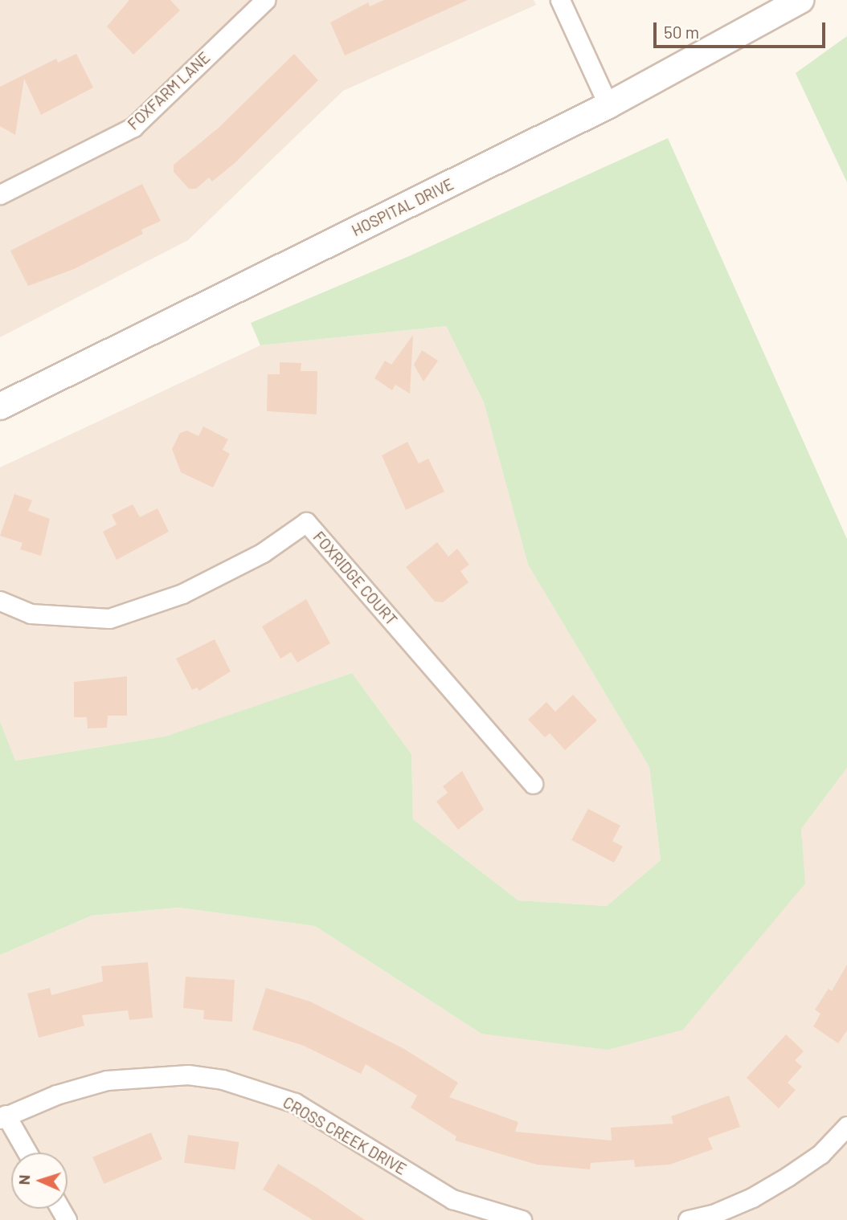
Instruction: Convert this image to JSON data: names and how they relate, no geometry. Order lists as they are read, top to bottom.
{
  "streets": {
    "street": [
      "FOXFARM LANE",
      "HOSPITAL DRIVE",
      "FOXRIDGE COURT",
      "CROSS CREEK DRIVE"
    ]
  },
  "scale_bar": "50 m",
  "north": "left"
}
